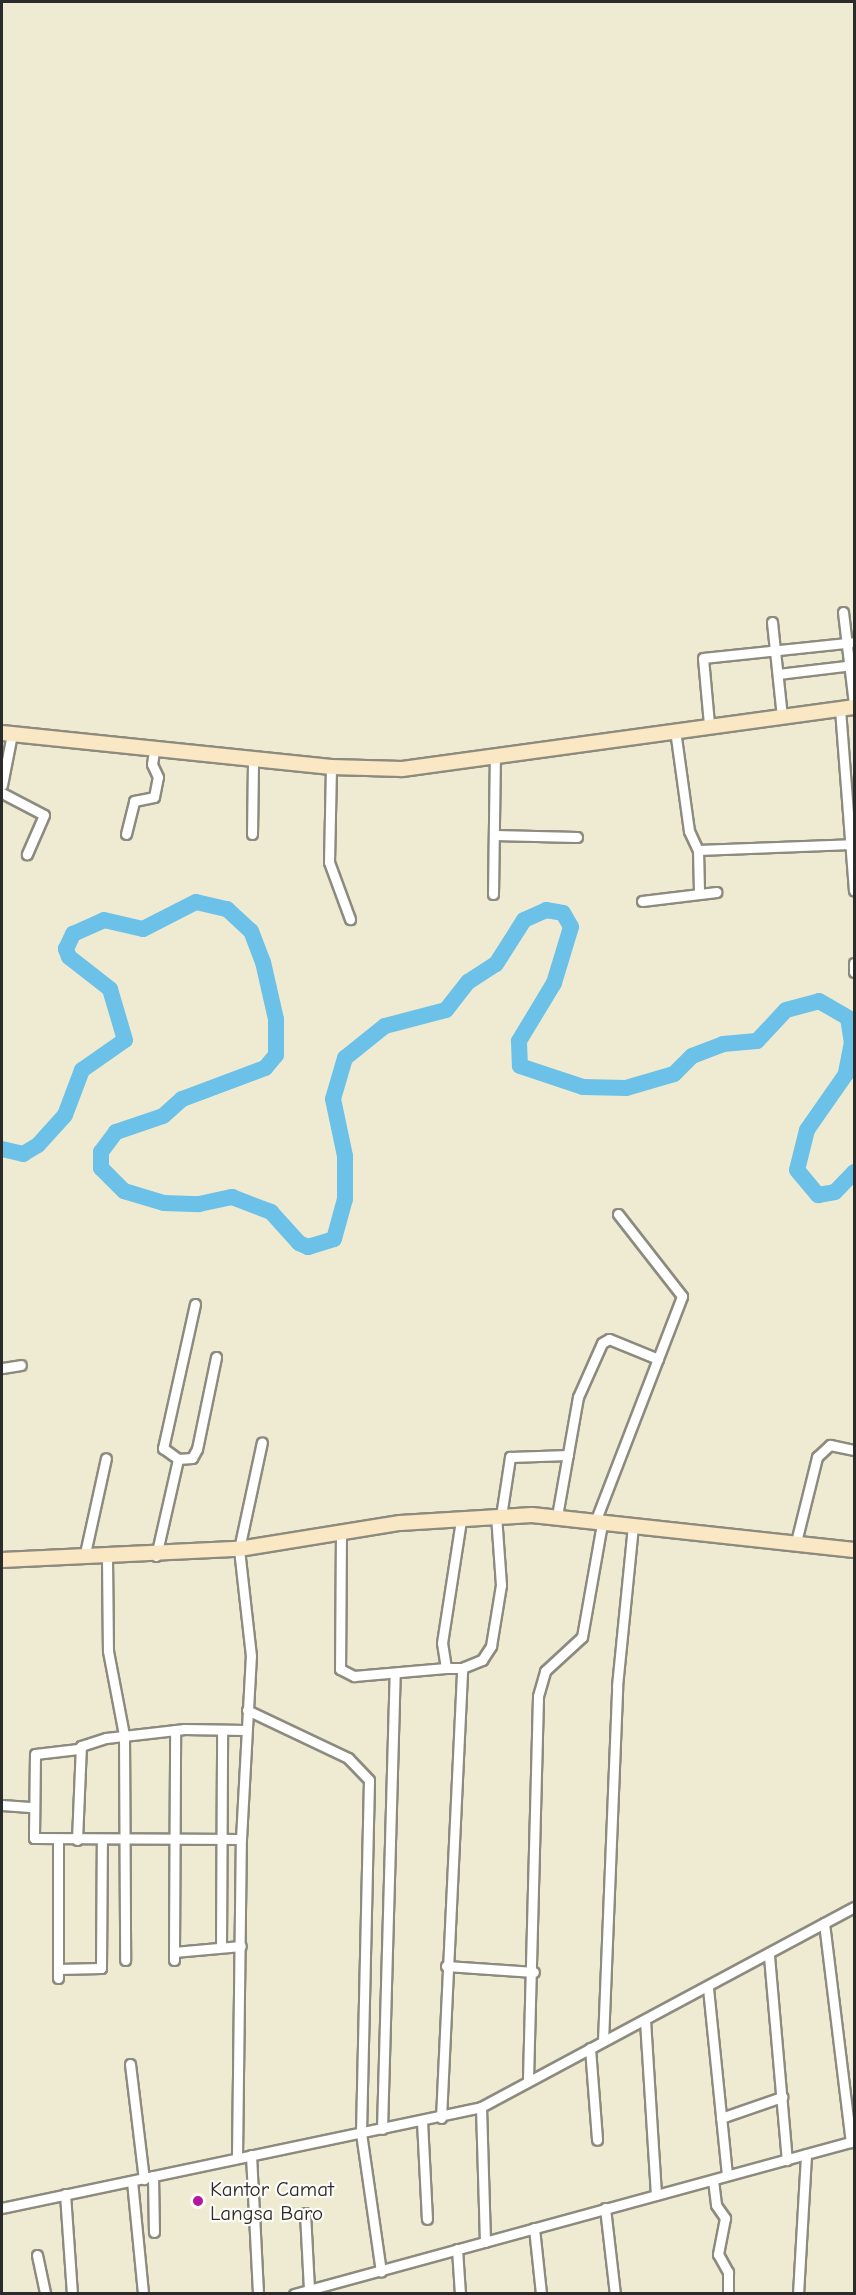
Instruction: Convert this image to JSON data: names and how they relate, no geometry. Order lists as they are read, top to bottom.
{
  "places": ["Kantor Camat Langsa Baro"]
}
